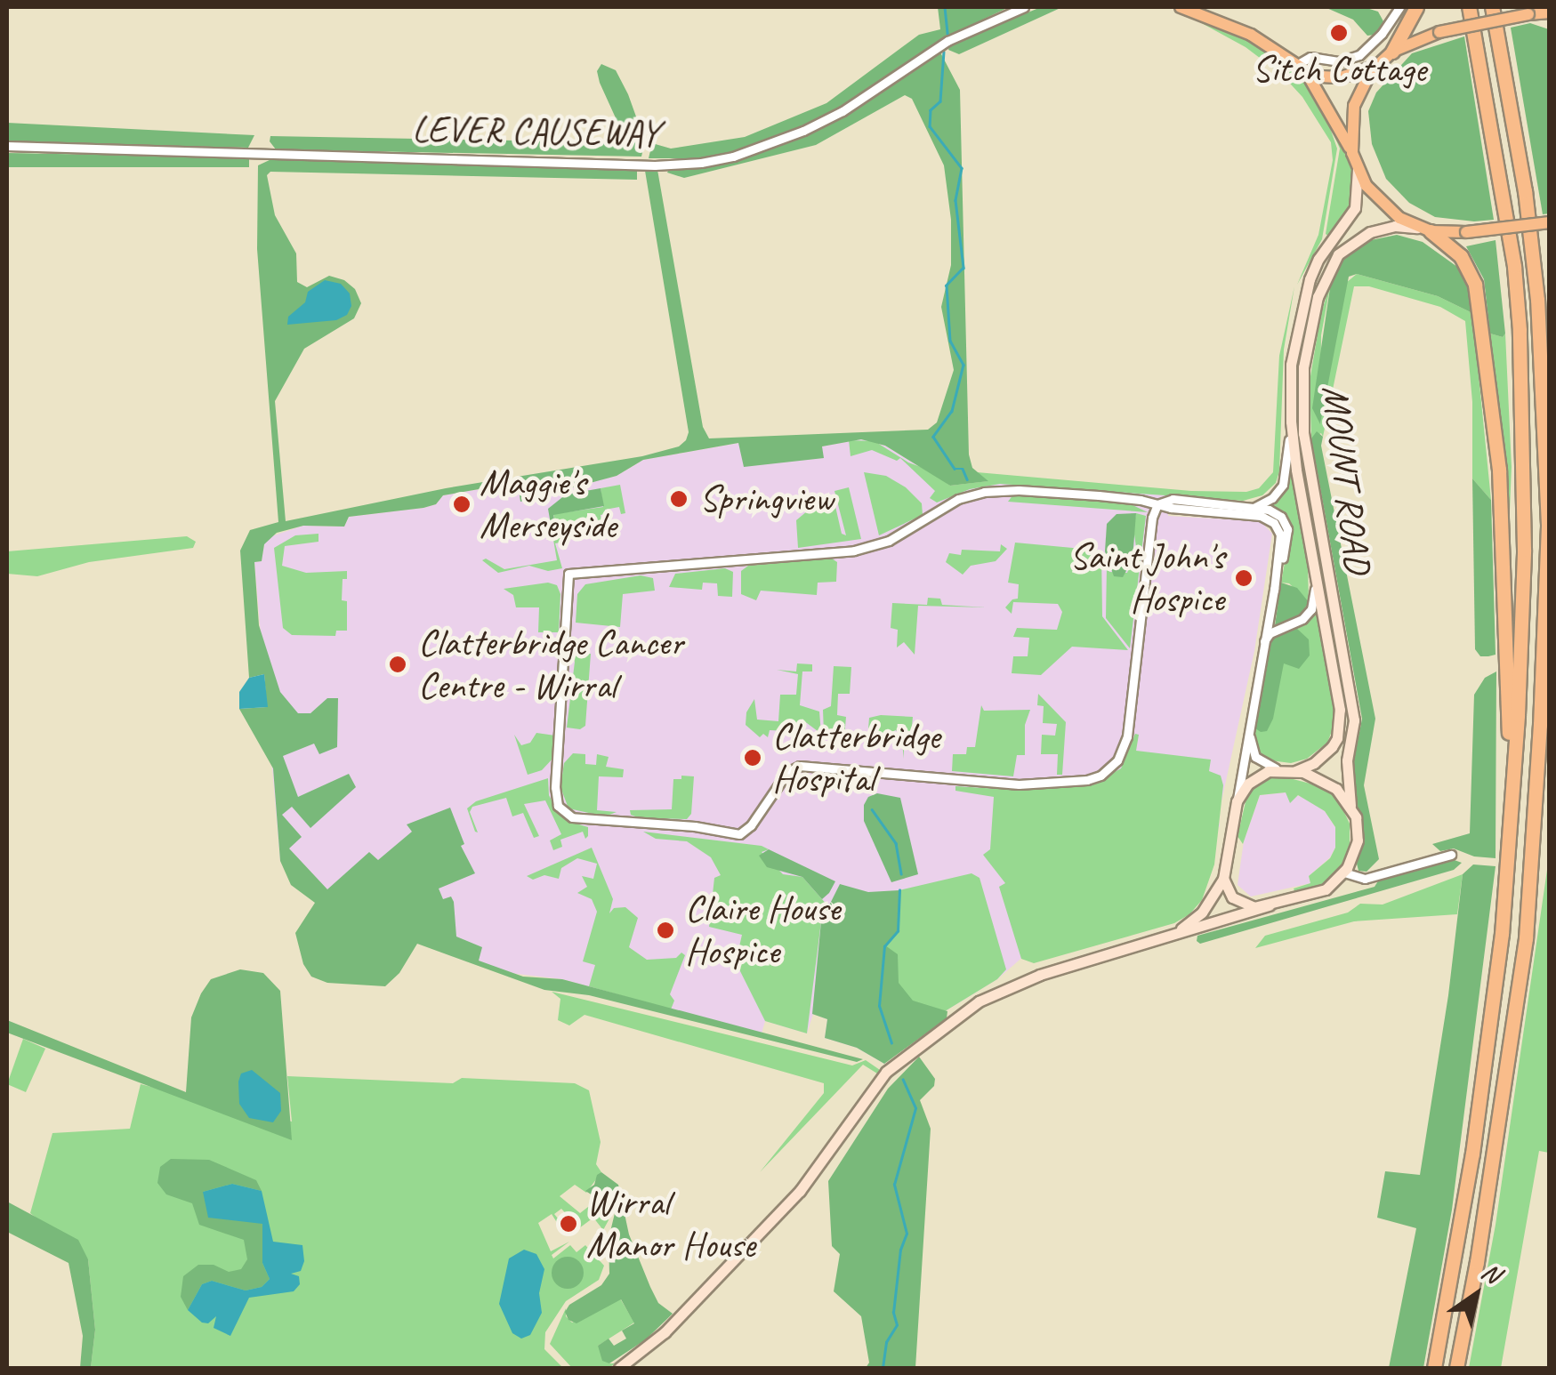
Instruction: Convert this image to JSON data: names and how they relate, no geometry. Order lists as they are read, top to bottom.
{
  "streets": {
    "main road": ["MOUNT ROAD"],
    "street": ["LEVER CAUSEWAY"]
  },
  "places": [
    "Sitch Cottage",
    "Springview",
    "Maggie's Merseyside",
    "Saint John's Hospice",
    "Clatterbridge Cancer Centre - Wirral",
    "Clatterbridge Hospital",
    "Claire House Hospice",
    "Wirral Manor House"
  ],
  "north": "top right"
}
